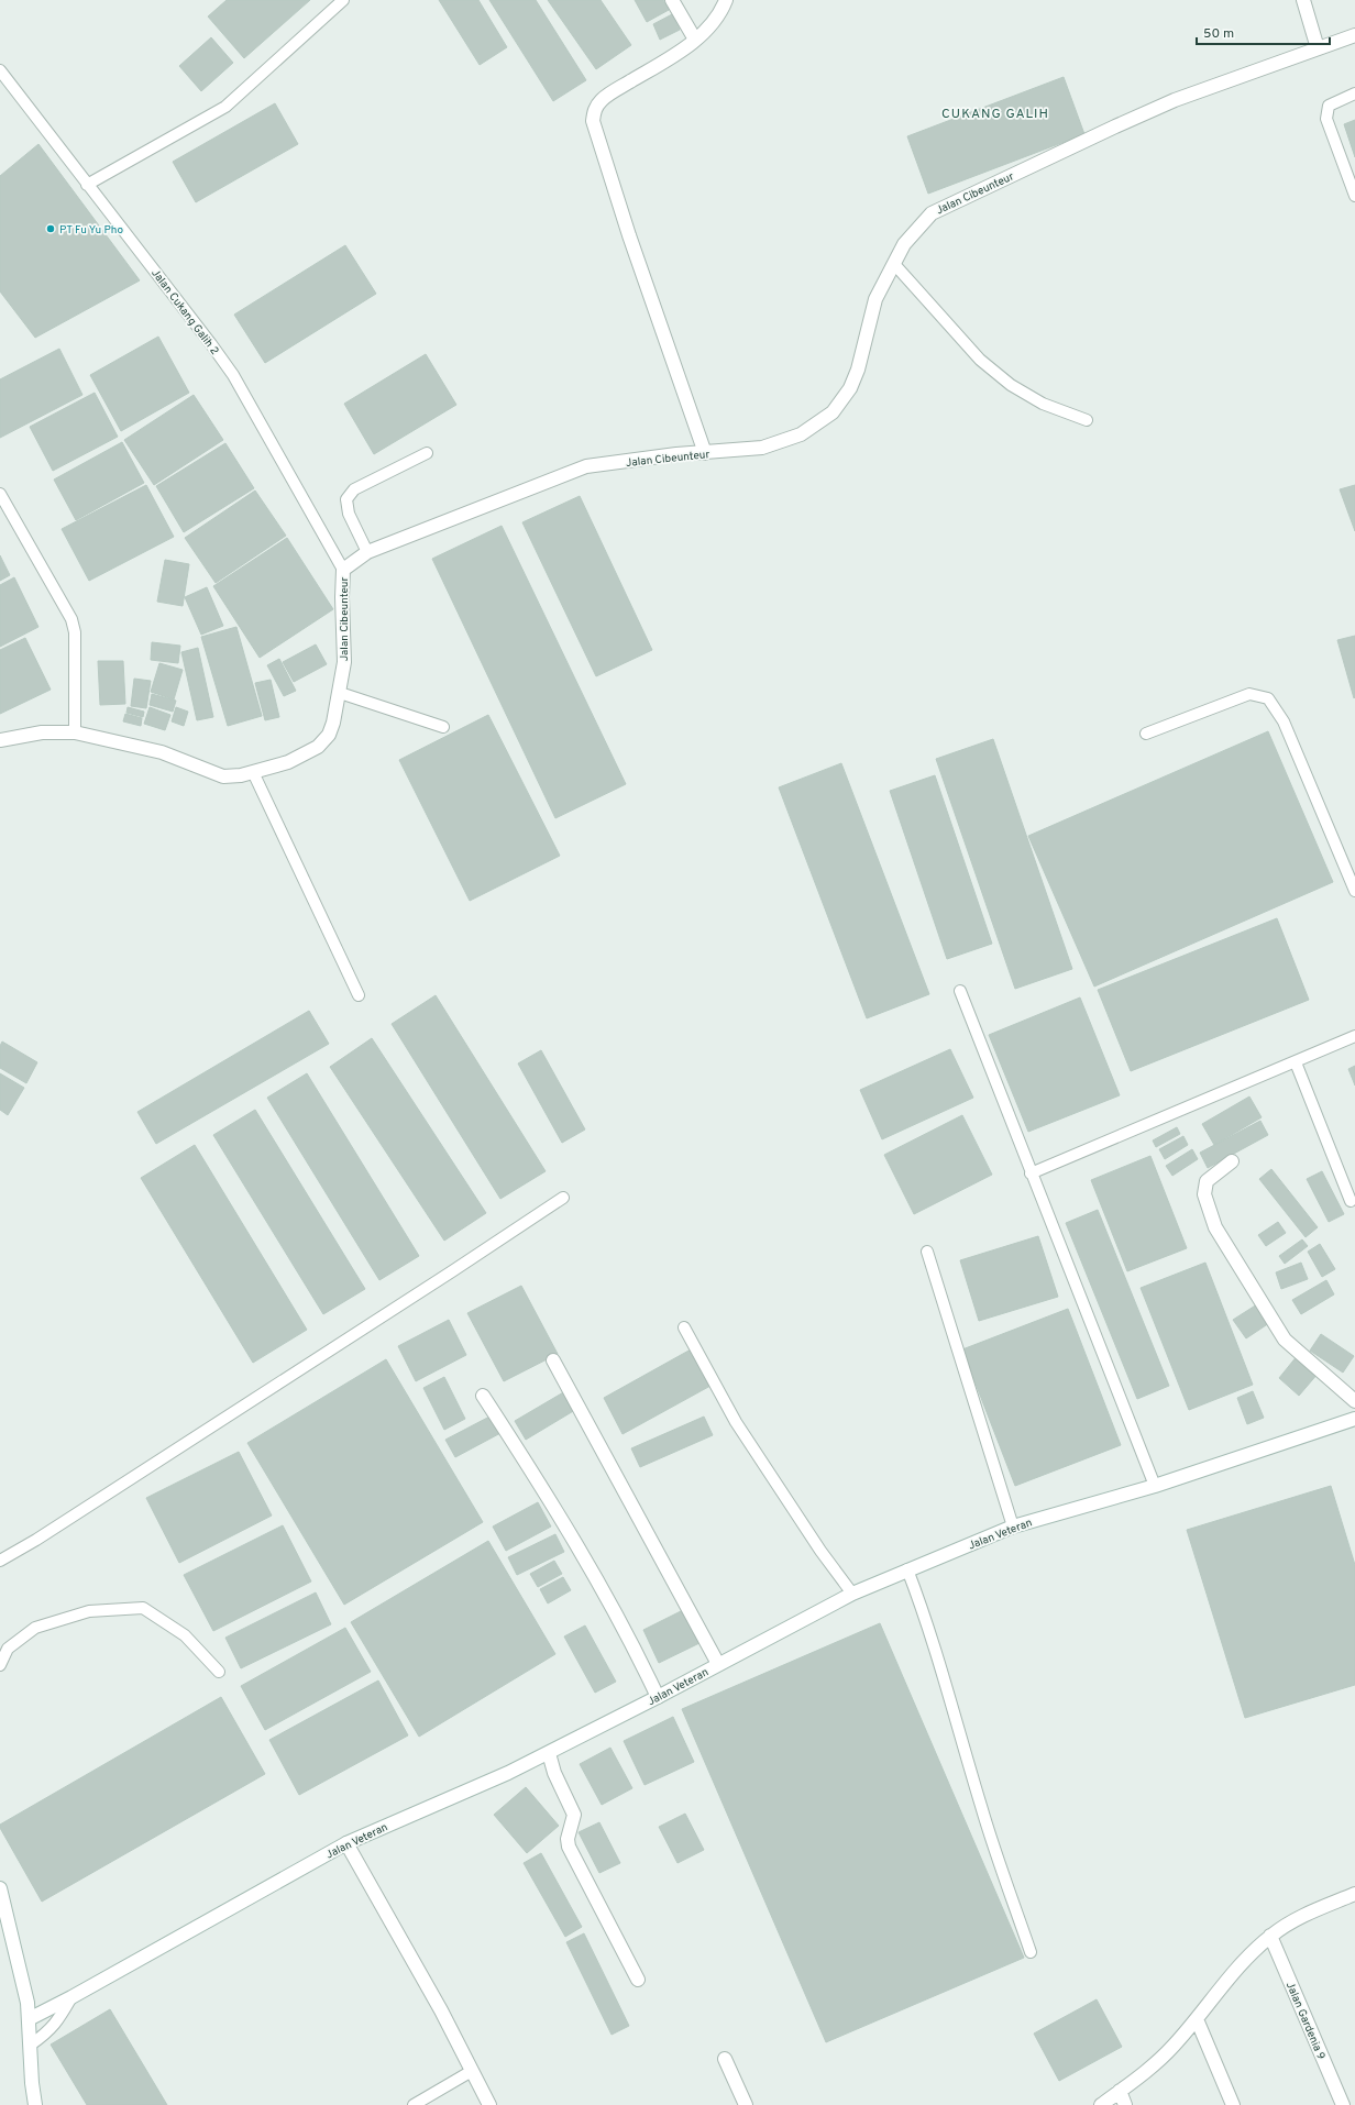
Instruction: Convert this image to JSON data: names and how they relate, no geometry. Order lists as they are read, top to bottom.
{
  "streets": {
    "street": ["Jalan Cibeunteur", "Jalan Veteran", "Jalan Gardenia 9"],
    "lane": ["Jalan Cukang Galih 2"]
  },
  "crossings": [
    ["Jalan Cibeunteur", "Jalan Cukang Galih 2"]
  ],
  "districts": ["CUKANG GALIH"],
  "places": ["PT Fu Yu Pho"],
  "scale_bar": "50 m"
}
